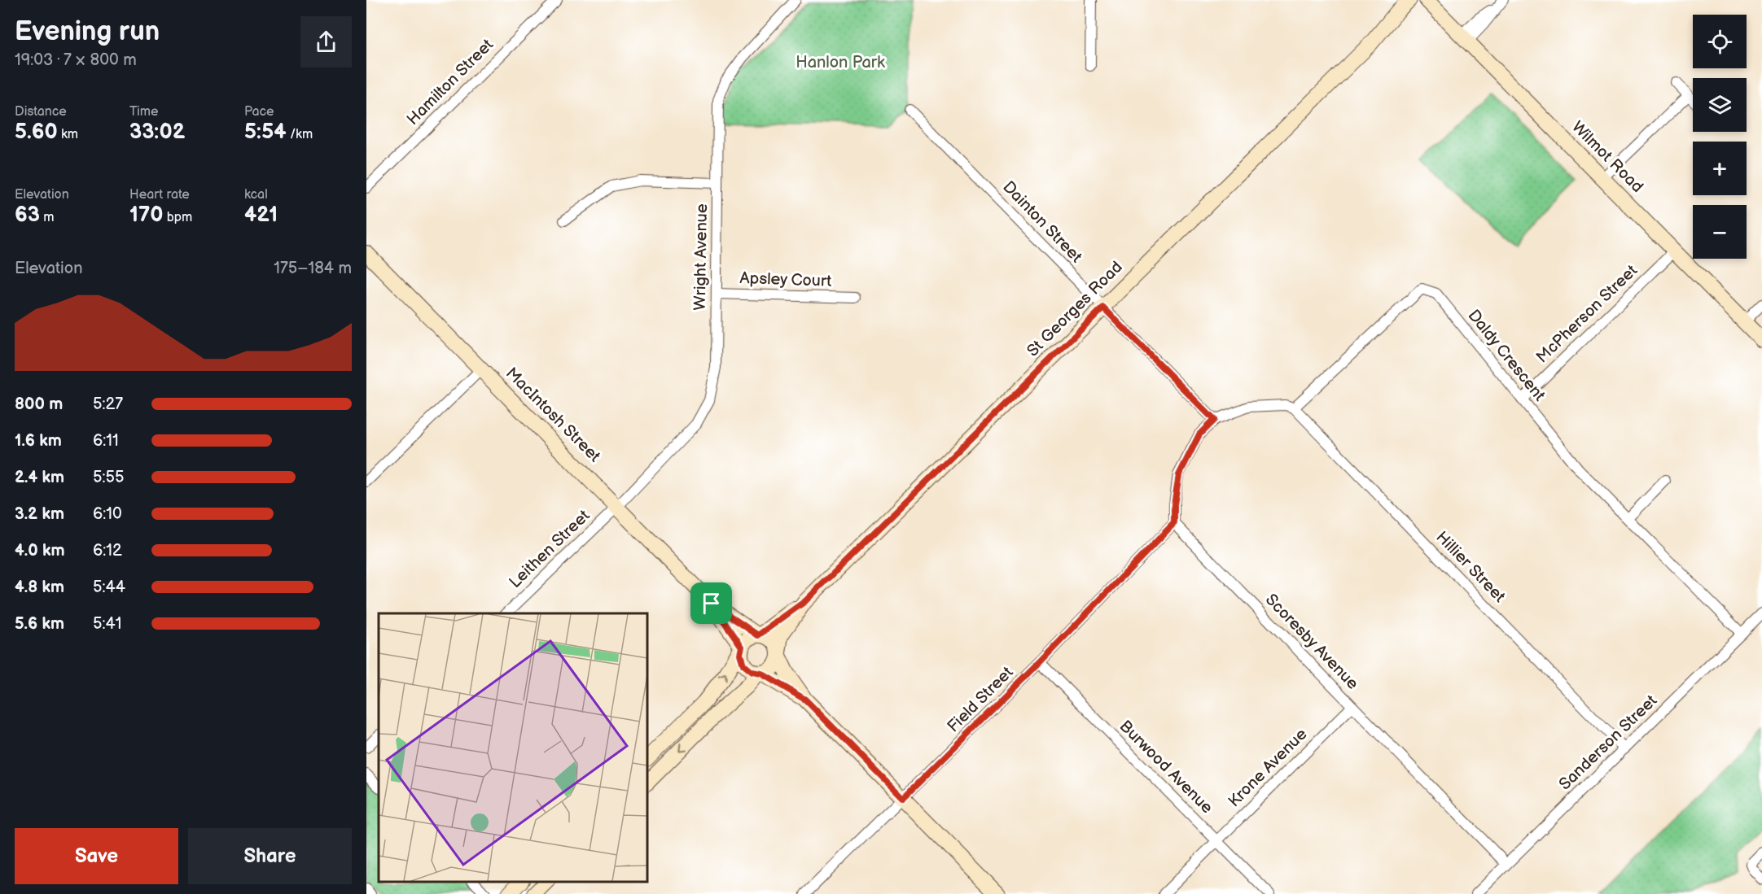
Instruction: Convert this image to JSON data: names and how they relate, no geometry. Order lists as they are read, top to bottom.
{
  "streets": {
    "street": [
      "Hamilton Street",
      "Wilmot Road",
      "Dainton Street",
      "Wright Avenue",
      "Apsley Court",
      "St Georges Road",
      "McPherson Street",
      "Daldy Crescent",
      "MacIntosh Street",
      "Leithen Street",
      "Hillier Street",
      "Scoresby Avenue",
      "Field Street",
      "Sanderson Street",
      "Burwood Avenue",
      "Krone Avenue"
    ]
  },
  "crossings": [
    ["Wilmot Road", "St Georges Road"],
    ["Wilmot Road", "McPherson Street"],
    ["Dainton Street", "St Georges Road"],
    ["Wright Avenue", "Apsley Court"],
    ["Wright Avenue", "MacIntosh Street"],
    ["Wright Avenue", "Leithen Street"],
    ["St Georges Road", "MacIntosh Street"],
    ["McPherson Street", "Daldy Crescent"],
    ["Daldy Crescent", "Hillier Street"],
    ["Daldy Crescent", "Sanderson Street"],
    ["MacIntosh Street", "Leithen Street"],
    ["Hillier Street", "Sanderson Street"],
    ["Scoresby Avenue", "Field Street"],
    ["Scoresby Avenue", "Sanderson Street"],
    ["Scoresby Avenue", "Krone Avenue"],
    ["Field Street", "Burwood Avenue"],
    ["Burwood Avenue", "Krone Avenue"]
  ],
  "parks": ["Hanlon Park"],
  "page": {
    "heading": ["Evening run", "19:03 · 7 × 800 m"],
    "map_buttons": ["+", "−"],
    "stats": [
      ["Distance", "5.60 km"],
      ["Time", "33:02"],
      ["Pace", "5:54 /km"],
      ["Elevation", "63 m"],
      ["Heart rate", "170 bpm"],
      ["kcal", "421"]
    ],
    "chart": ["Elevation", "175–184 m"],
    "list": [
      {
        "name": "800 m",
        "note": "5:27"
      },
      {
        "name": "1.6 km",
        "note": "6:11"
      },
      {
        "name": "2.4 km",
        "note": "5:55"
      },
      {
        "name": "3.2 km",
        "note": "6:10"
      },
      {
        "name": "4.0 km",
        "note": "6:12"
      },
      {
        "name": "4.8 km",
        "note": "5:44"
      },
      {
        "name": "5.6 km",
        "note": "5:41"
      }
    ],
    "buttons": ["Save", "Share"]
  }
}
